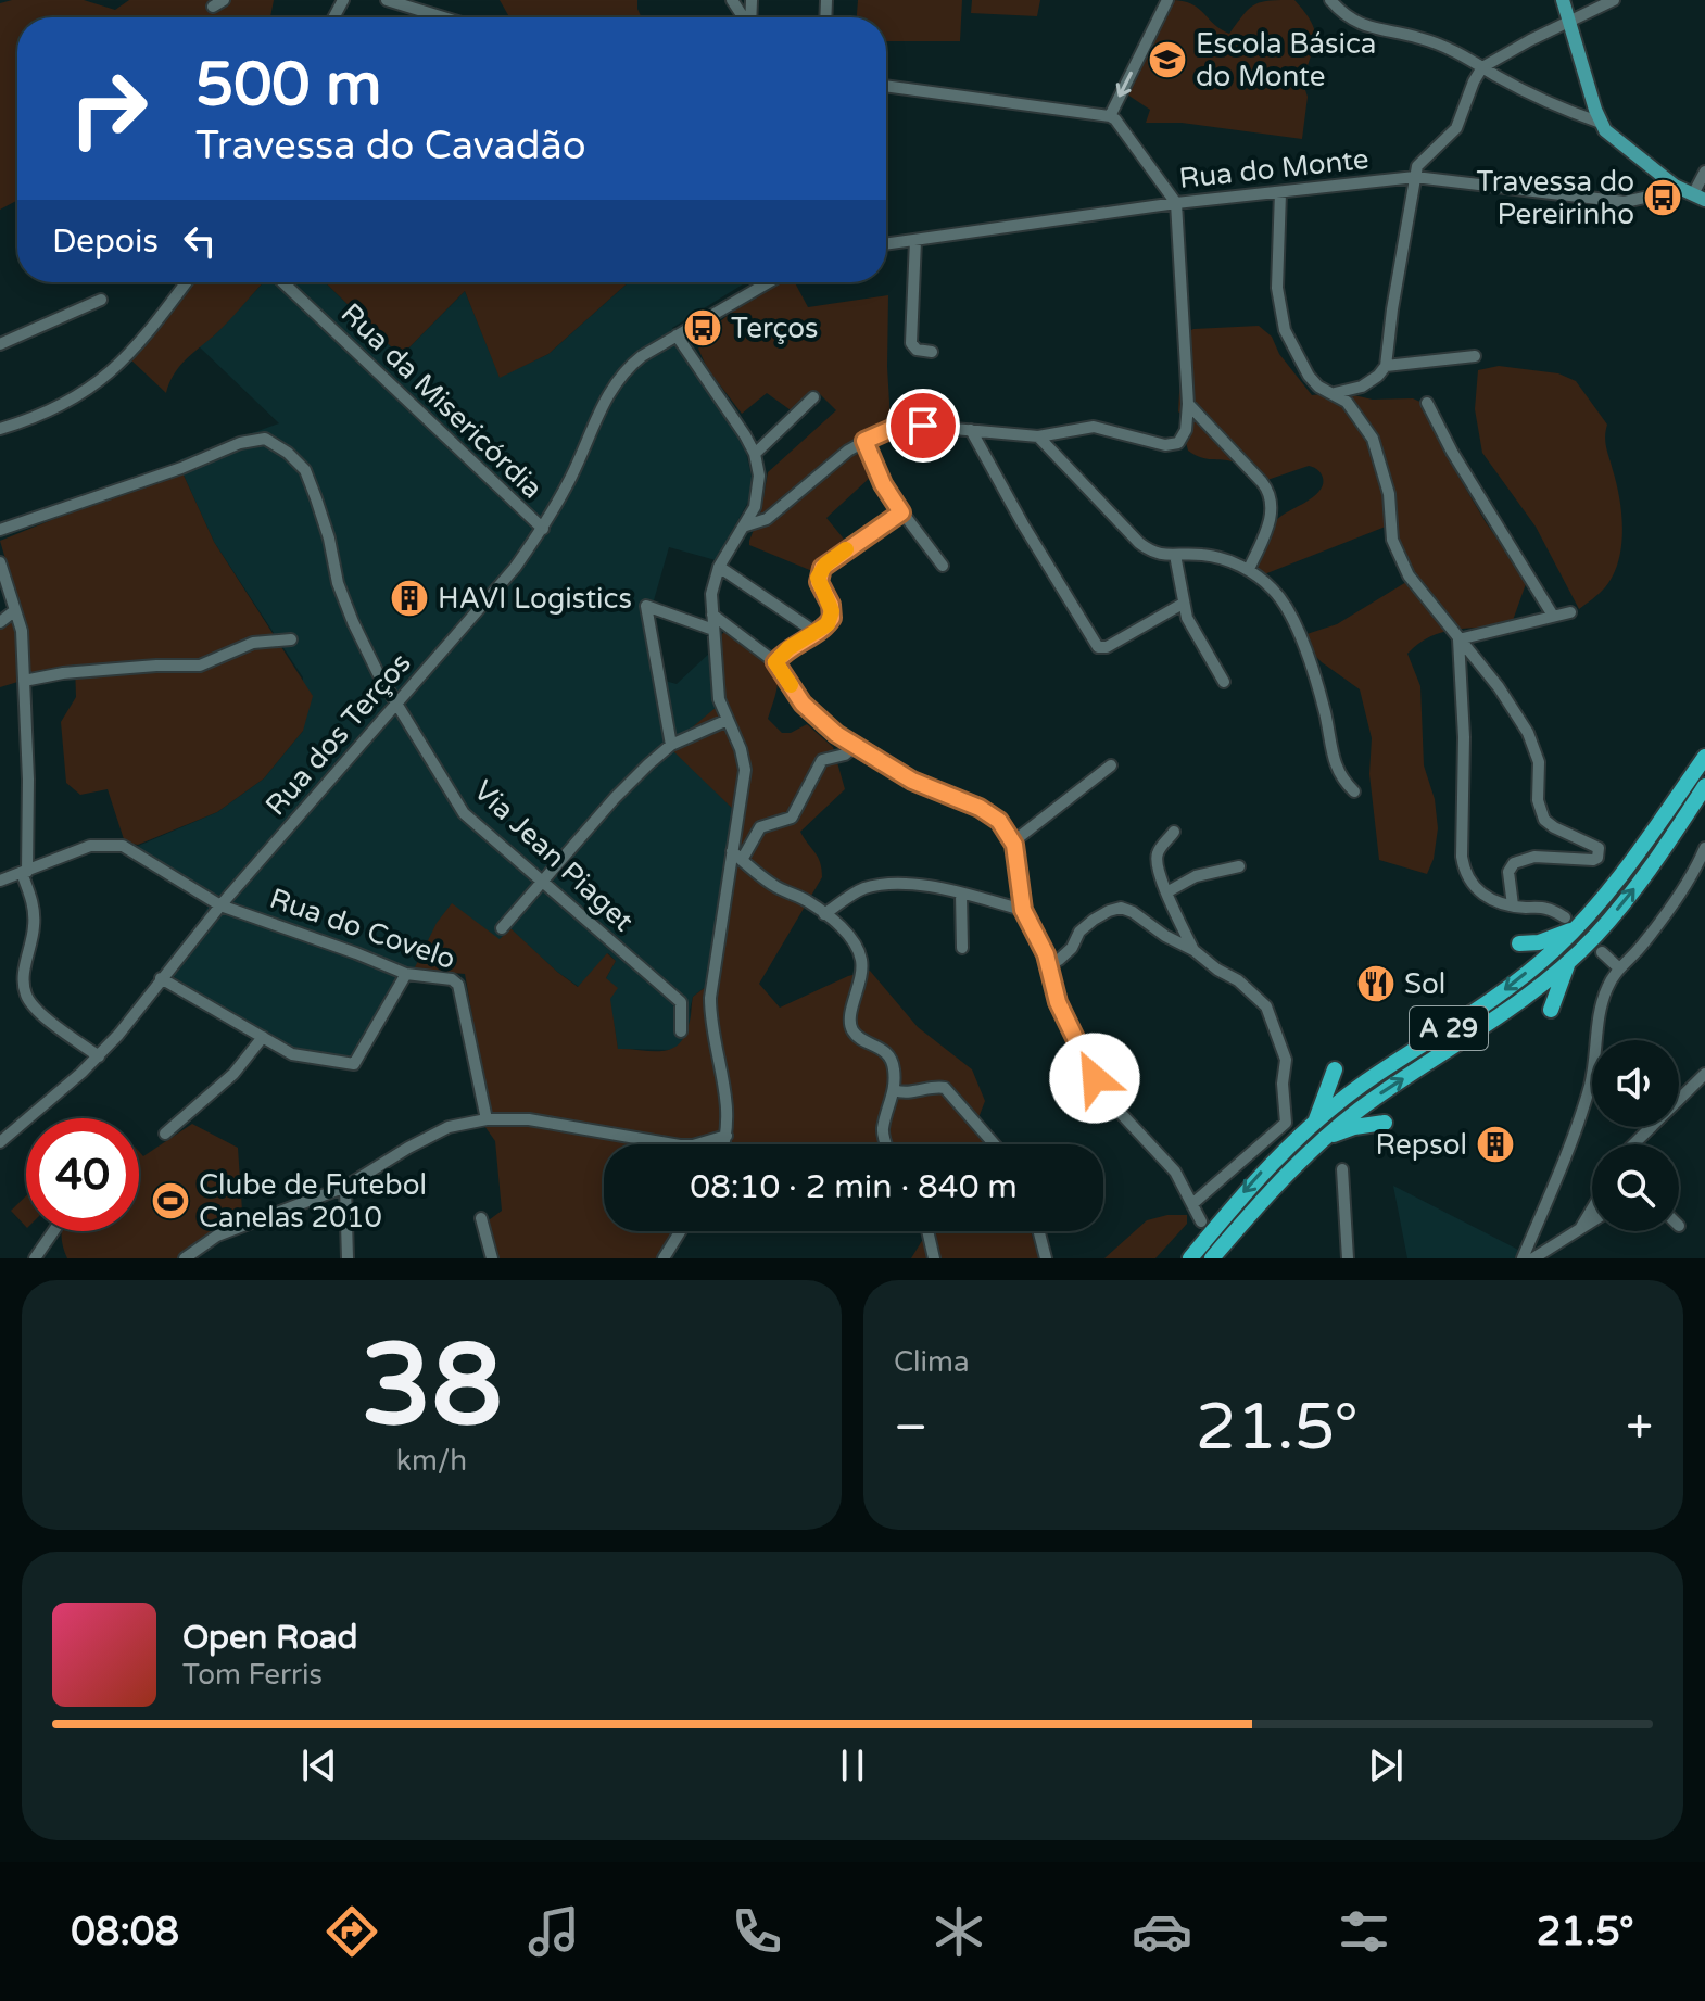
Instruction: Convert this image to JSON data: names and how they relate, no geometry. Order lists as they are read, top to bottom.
{
  "streets": {
    "highway": ["A 29"],
    "street": [
      "Rua do Monte",
      "Rua da Misericórdia",
      "Rua dos Terços",
      "Via Jean Piaget",
      "Rua do Covelo"
    ]
  },
  "crossings": [
    ["Rua da Misericórdia", "Rua dos Terços"],
    ["Rua dos Terços", "Via Jean Piaget"],
    ["Rua dos Terços", "Rua do Covelo"]
  ],
  "places": {
    "school or university": ["Escola Básica do Monte"],
    "bus stop": ["Travessa do Pereirinho", "Terços"],
    "building": ["HAVI Logistics", "Repsol"],
    "restaurant": ["Sol"],
    "sports": ["Clube de Futebol Canelas 2010"]
  },
  "page": {
    "turn": ["500 m", "Travessa do Cavadão"],
    "then": "Depois",
    "limit": "40",
    "trip": "08:10 · 2 min · 840 m",
    "tile": [
      ["38", "km/h"],
      "Clima"
    ],
    "heat": ["−", "21.5°", "+"],
    "song": ["Open Road", "Tom Ferris"],
    "tabs": ["08:08", "21.5°"]
  }
}
